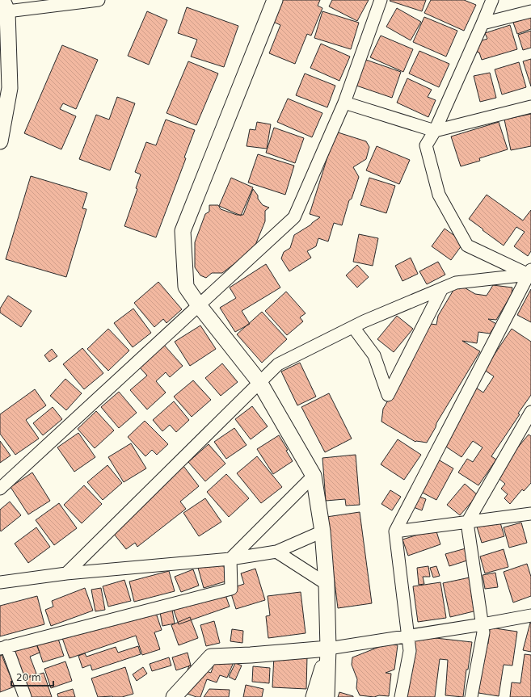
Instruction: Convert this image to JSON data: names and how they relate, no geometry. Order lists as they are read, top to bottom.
{
  "scale_bar": "20 m"
}
